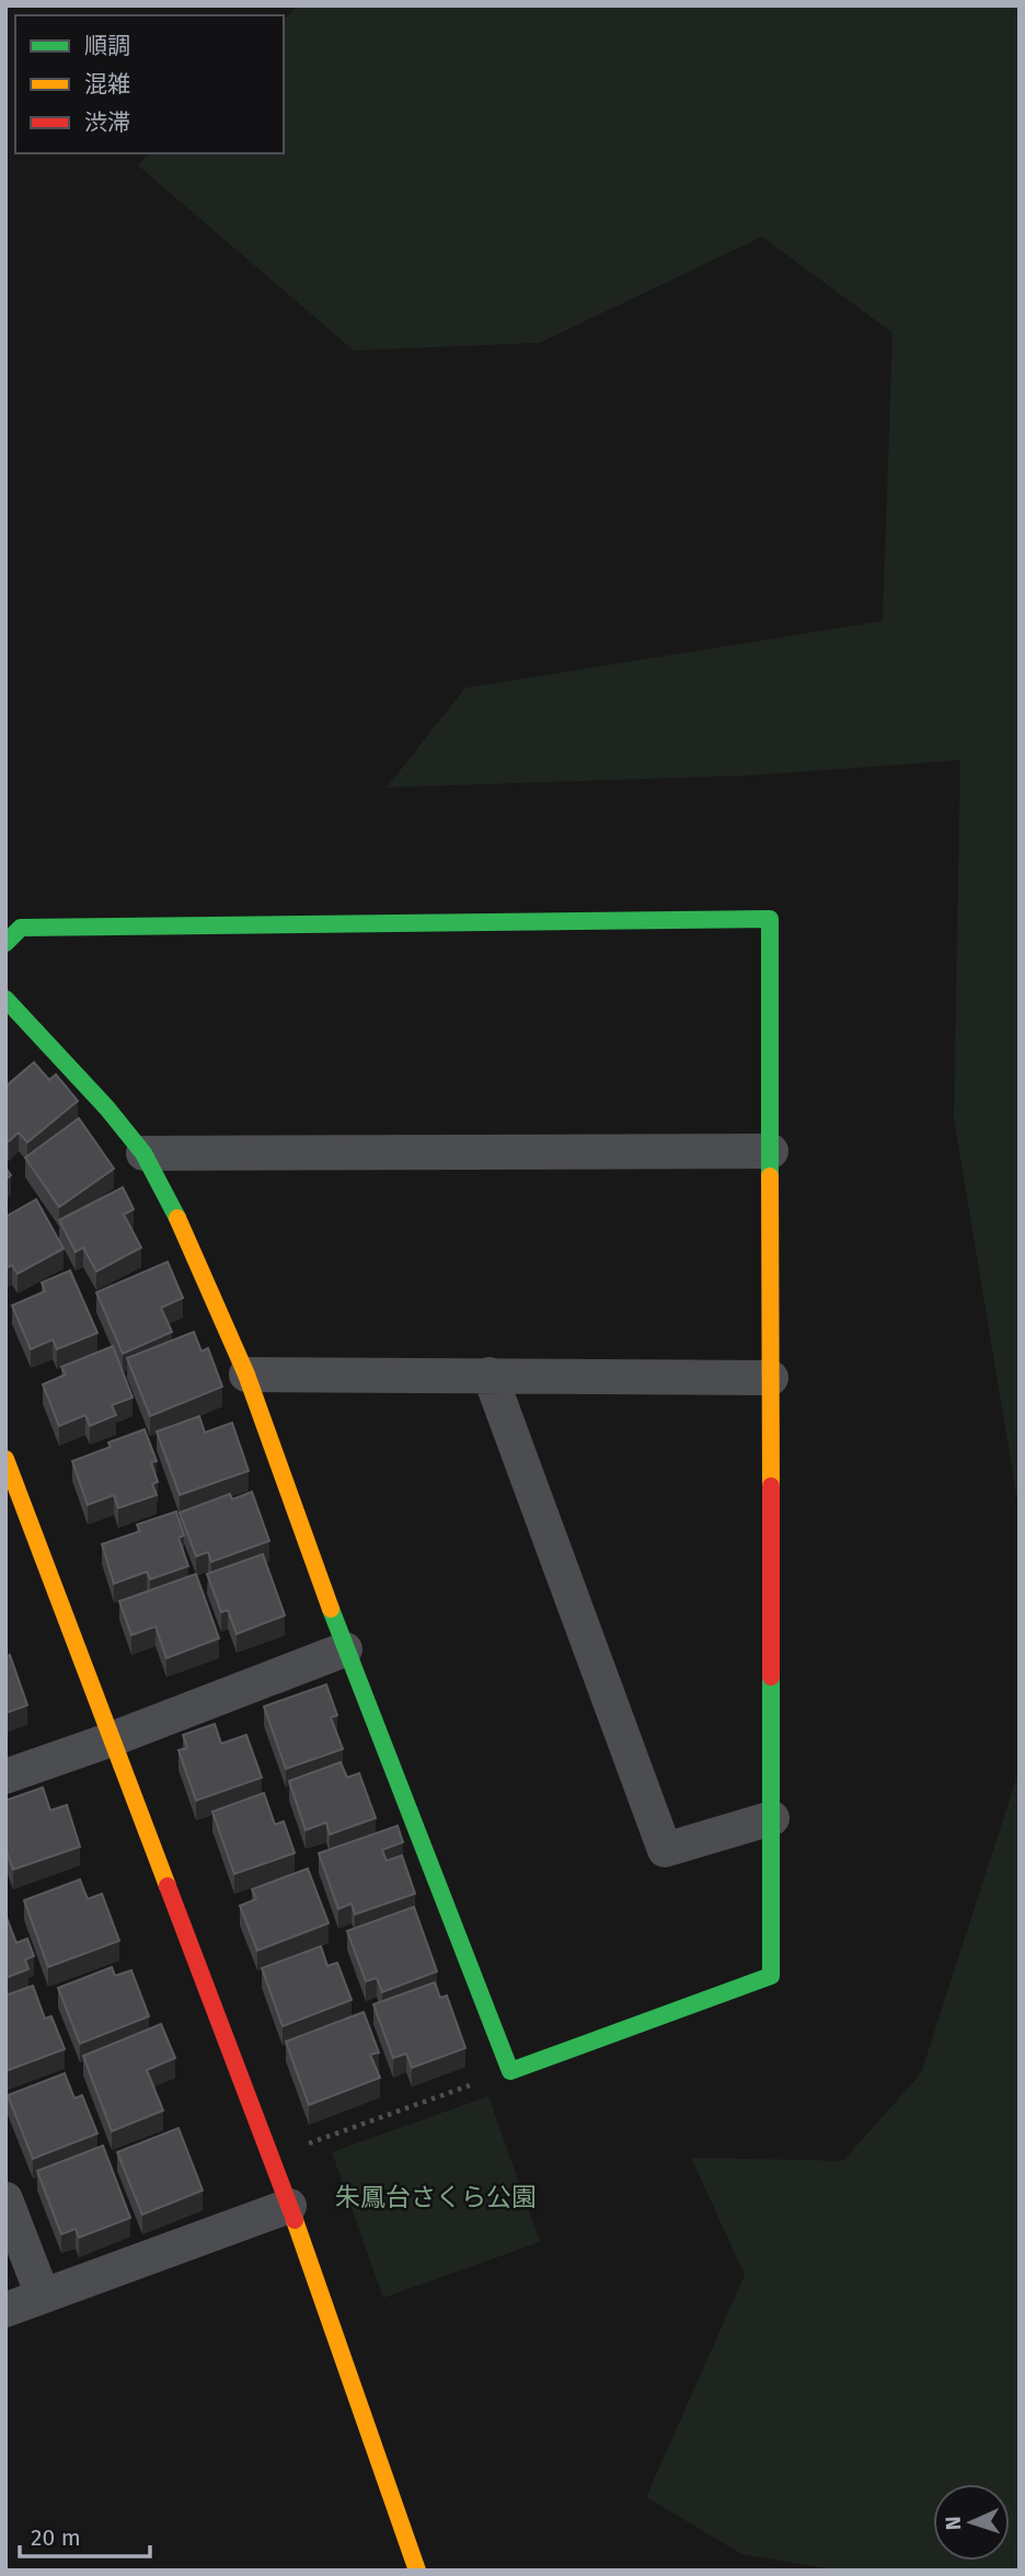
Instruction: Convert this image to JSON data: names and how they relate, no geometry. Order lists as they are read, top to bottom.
{
  "parks": ["朱鳳台さくら公園"],
  "legend": ["順調", "混雑", "渋滞"],
  "scale_bar": "20 m",
  "north": "left"
}
